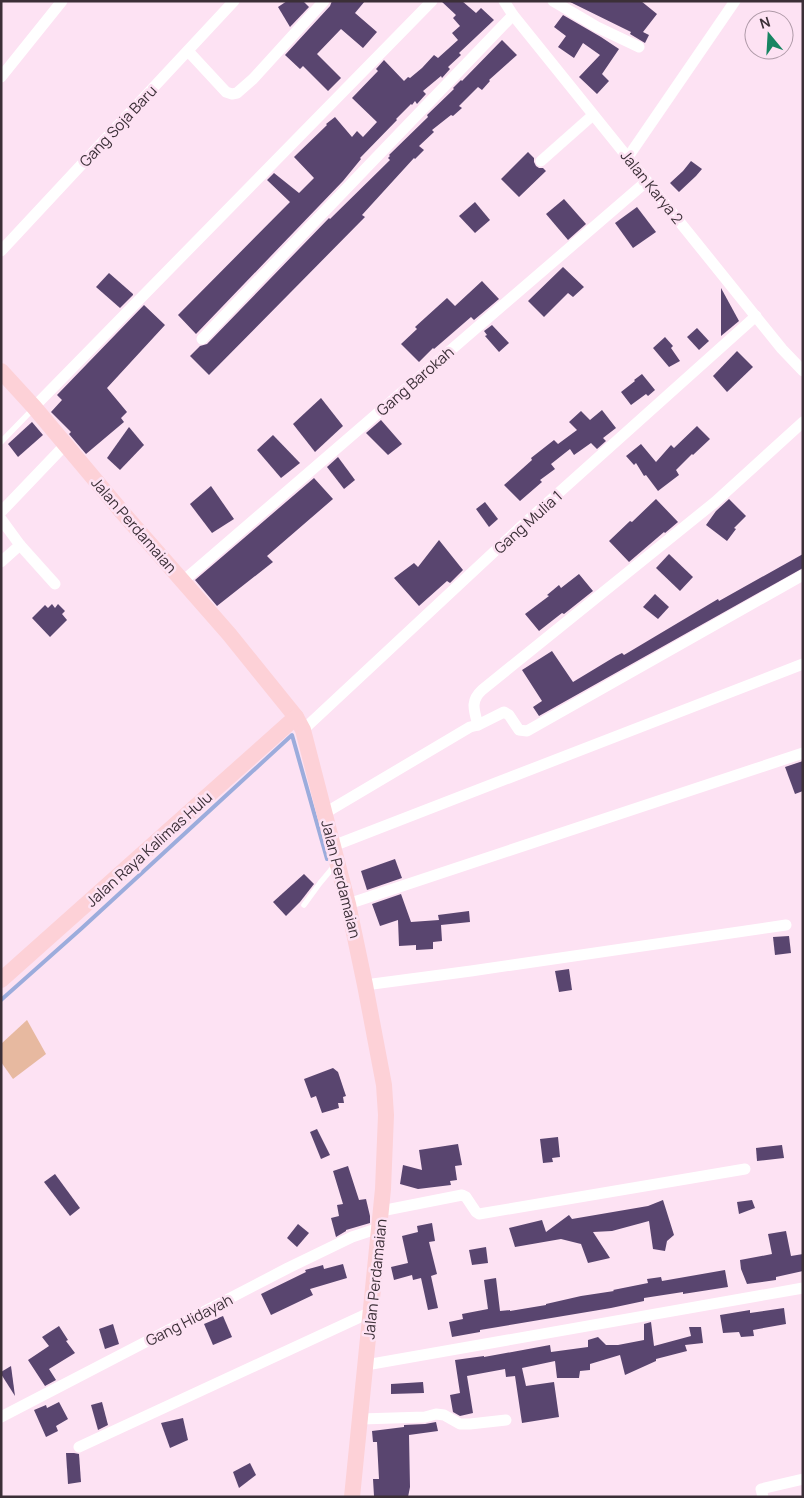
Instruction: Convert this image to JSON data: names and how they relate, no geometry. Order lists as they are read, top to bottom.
{
  "streets": {
    "street": [
      "Gang Soja Baru",
      "Jalan Karya 2",
      "Gang Barokah",
      "Gang Mulia 1",
      "Jalan Perdamaian",
      "Jalan Raya Kalimas Hulu",
      "Gang Hidayah"
    ]
  },
  "crossings": [
    ["Jalan Karya 2", "Gang Barokah"],
    ["Jalan Karya 2", "Gang Mulia 1"],
    ["Gang Barokah", "Jalan Perdamaian"],
    ["Gang Mulia 1", "Jalan Perdamaian"],
    ["Gang Mulia 1", "Jalan Raya Kalimas Hulu"],
    ["Jalan Perdamaian", "Jalan Raya Kalimas Hulu"],
    ["Jalan Perdamaian", "Gang Hidayah"]
  ],
  "north": "top"
}
